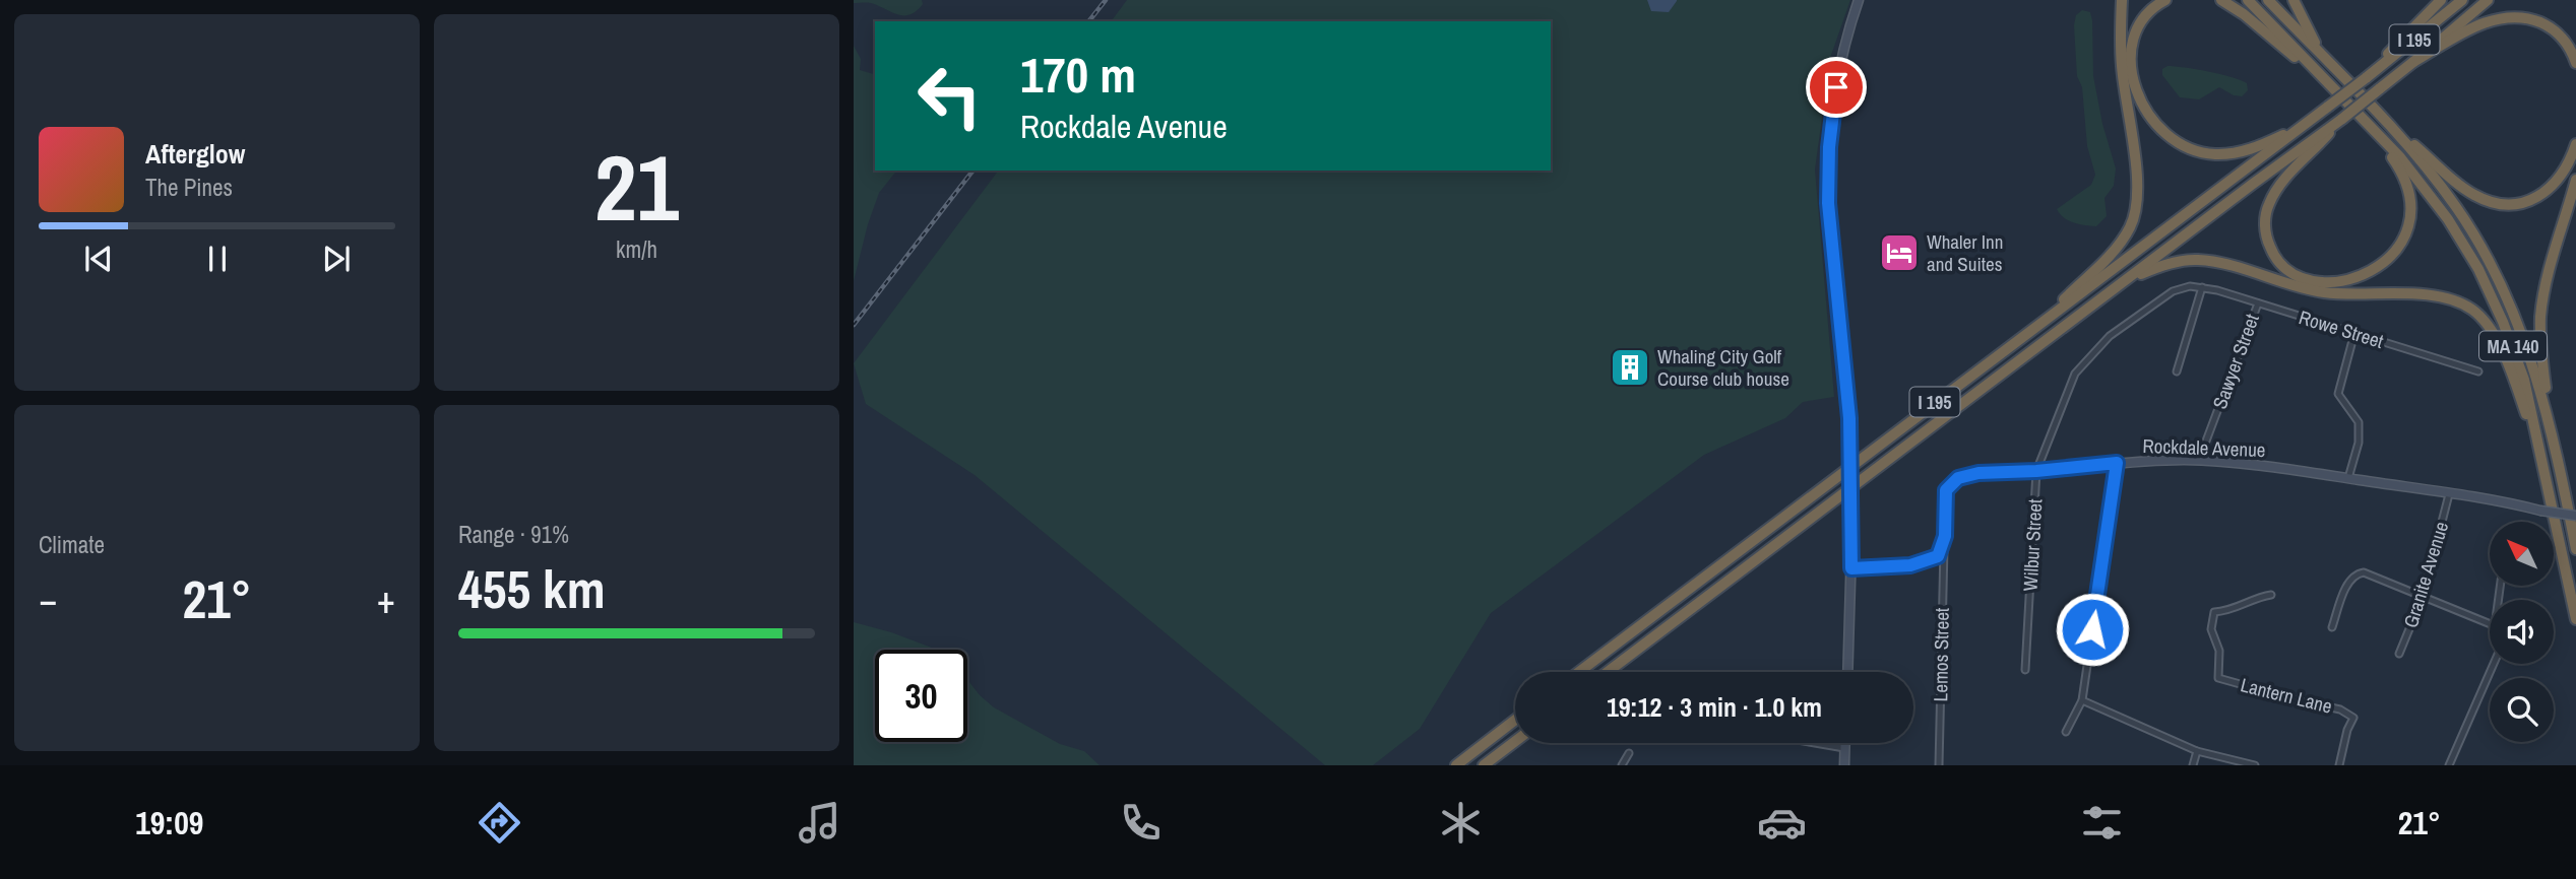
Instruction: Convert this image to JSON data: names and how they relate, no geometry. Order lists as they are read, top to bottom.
{
  "streets": {
    "highway": ["I 195", "MA 140"],
    "main road": ["Rockdale Avenue"],
    "street": [
      "Rowe Street",
      "Sawyer Street",
      "Wilbur Street",
      "Granite Avenue",
      "Lemos Street",
      "Lantern Lane"
    ]
  },
  "crossings": [
    ["Rowe Street", "Sawyer Street"],
    ["Rowe Street", "Wilbur Street"],
    ["Sawyer Street", "Rockdale Avenue"],
    ["Rockdale Avenue", "Wilbur Street"],
    ["Rockdale Avenue", "Granite Avenue"],
    ["Rockdale Avenue", "Lemos Street"]
  ],
  "places": {
    "hotel": ["Whaler Inn and Suites"],
    "building": ["Whaling City Golf Course club house"]
  },
  "north": "top left",
  "page": {
    "tile": [
      ["21", "km/h"],
      "Climate",
      ["Range · 91%", "455 km"]
    ],
    "turn": ["170 m", "Rockdale Avenue"],
    "song": ["Afterglow", "The Pines"],
    "heat": ["−", "21°", "+"],
    "limit": "30",
    "trip": "19:12 · 3 min · 1.0 km",
    "tabs": ["19:09", "21°"]
  }
}
